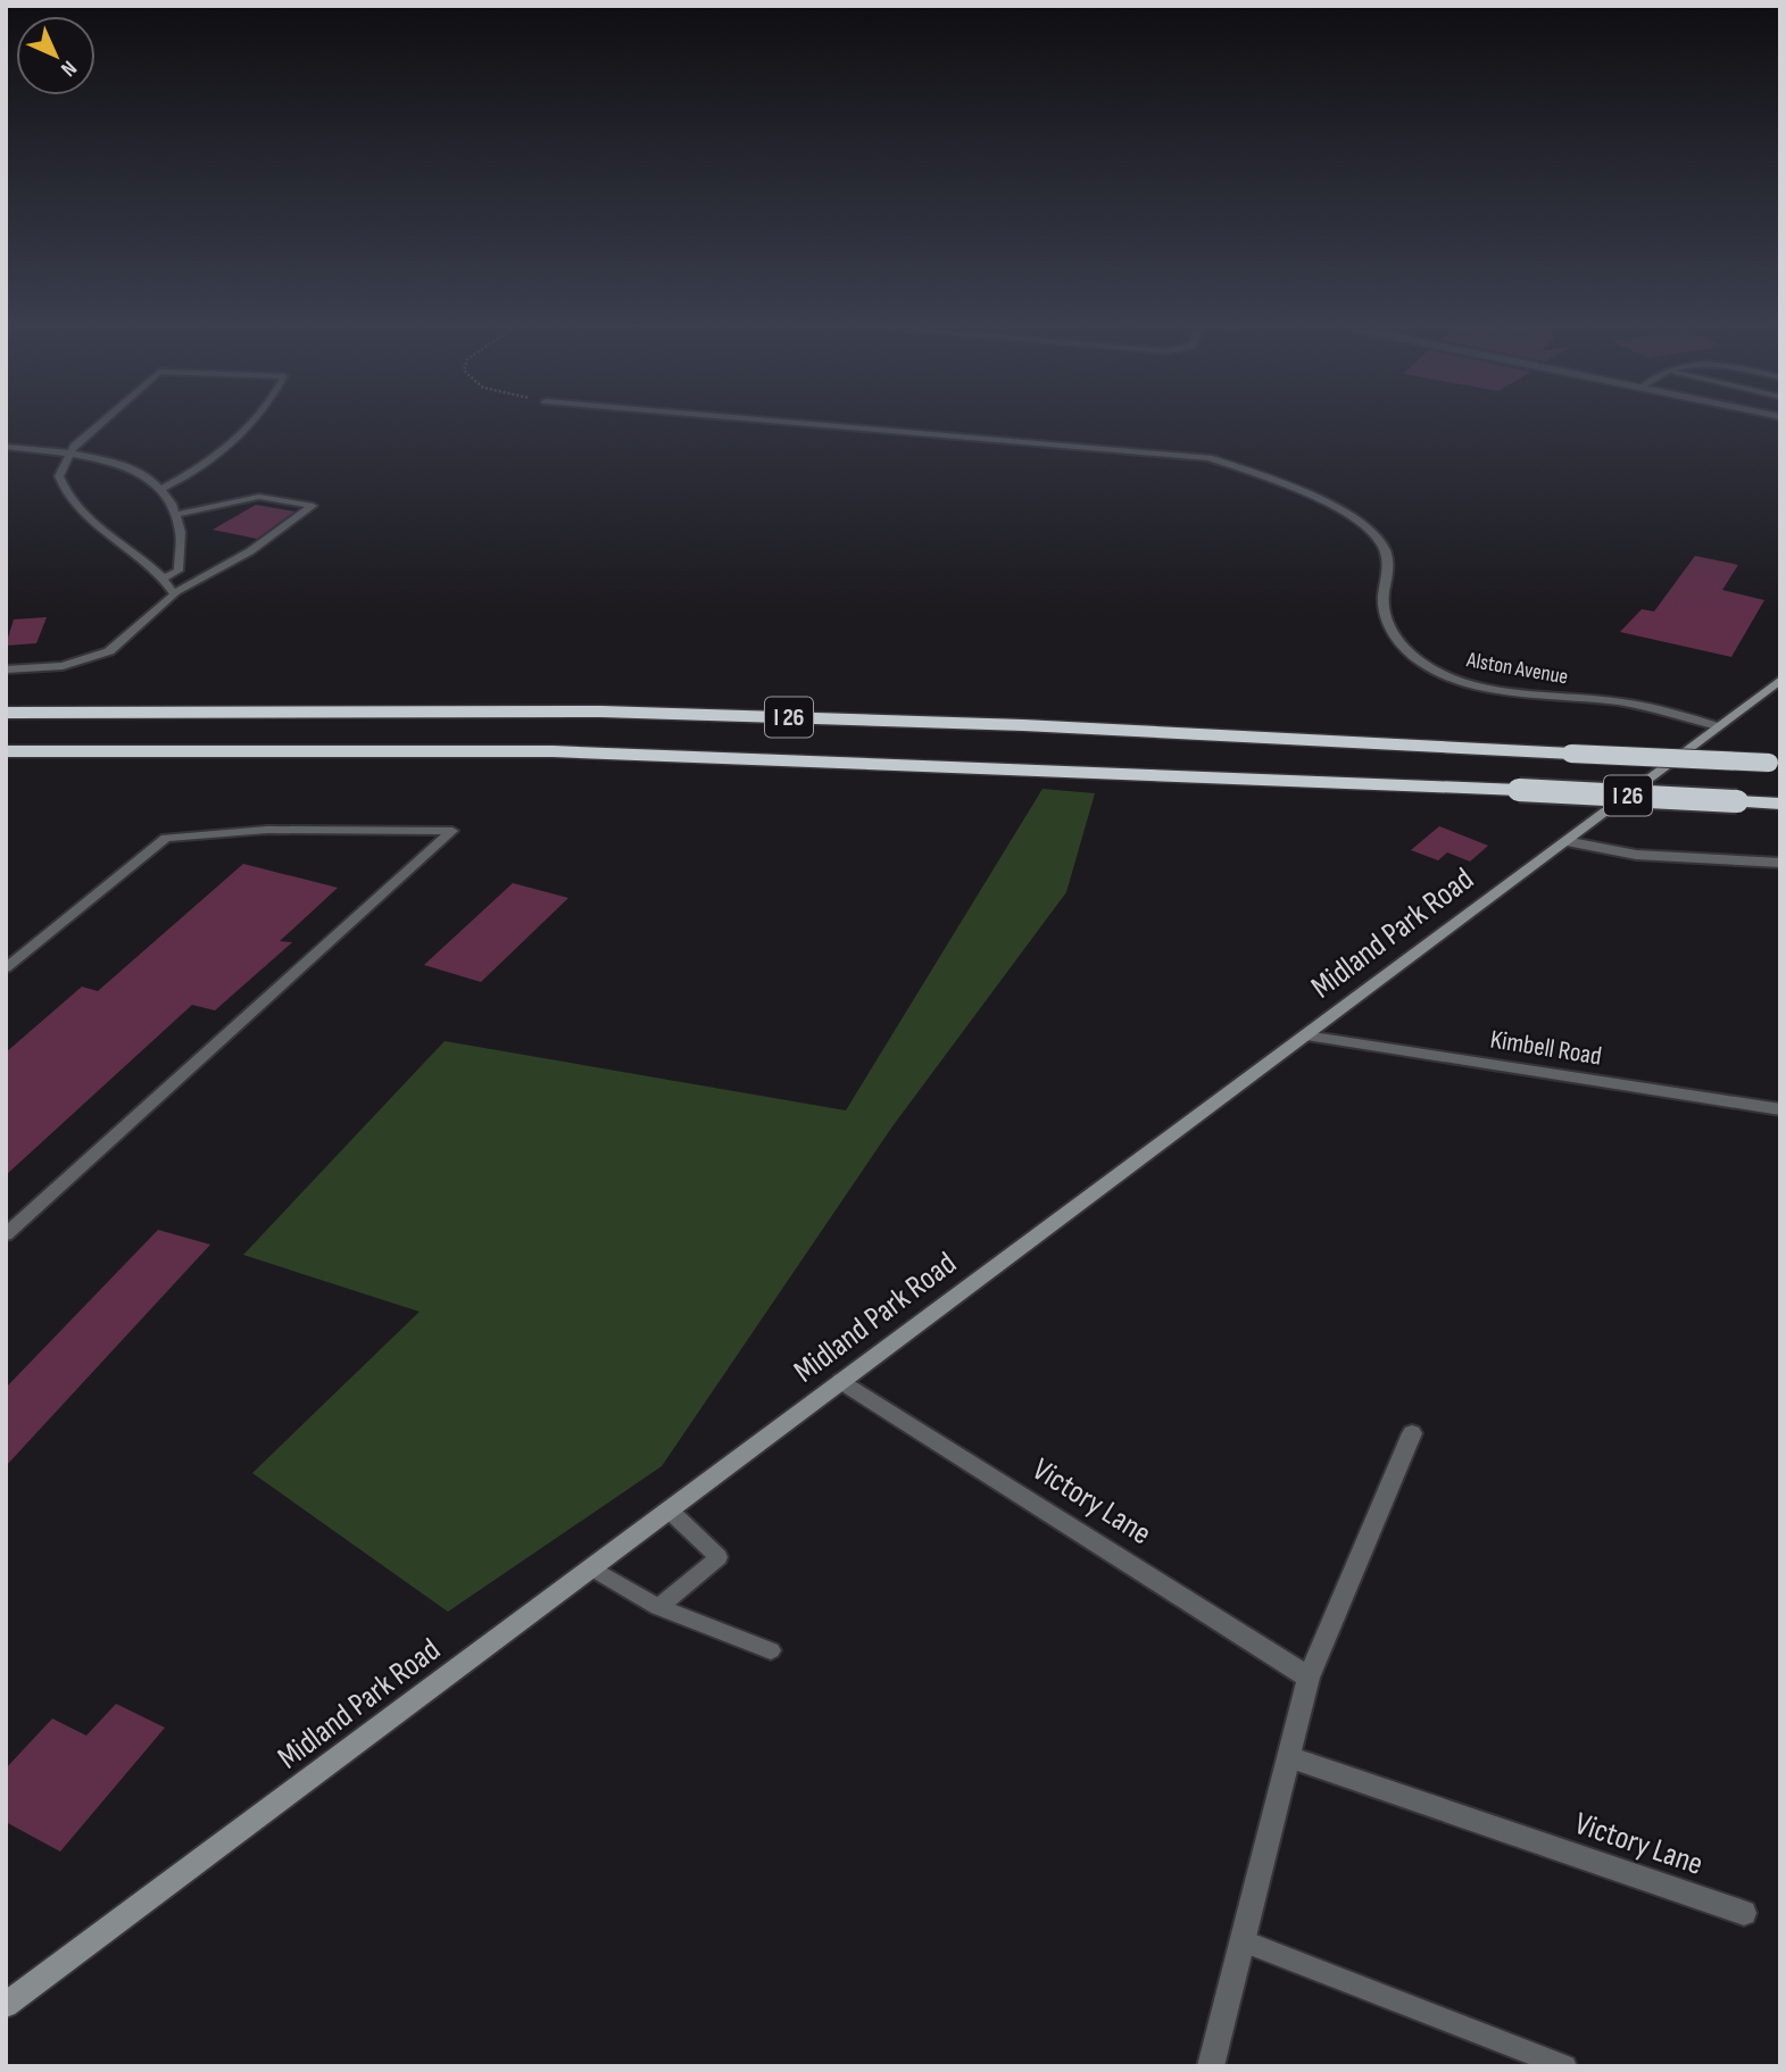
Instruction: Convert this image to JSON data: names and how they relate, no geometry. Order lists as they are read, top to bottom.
{
  "streets": {
    "highway": ["I 26"],
    "street": [
      "Alston Avenue",
      "Midland Park Road",
      "Kimbell Road",
      "Victory Lane"
    ]
  },
  "crossings": [
    ["Alston Avenue", "Midland Park Road"],
    ["Midland Park Road", "Kimbell Road"],
    ["Midland Park Road", "Victory Lane"]
  ],
  "north": "bottom right"
}
